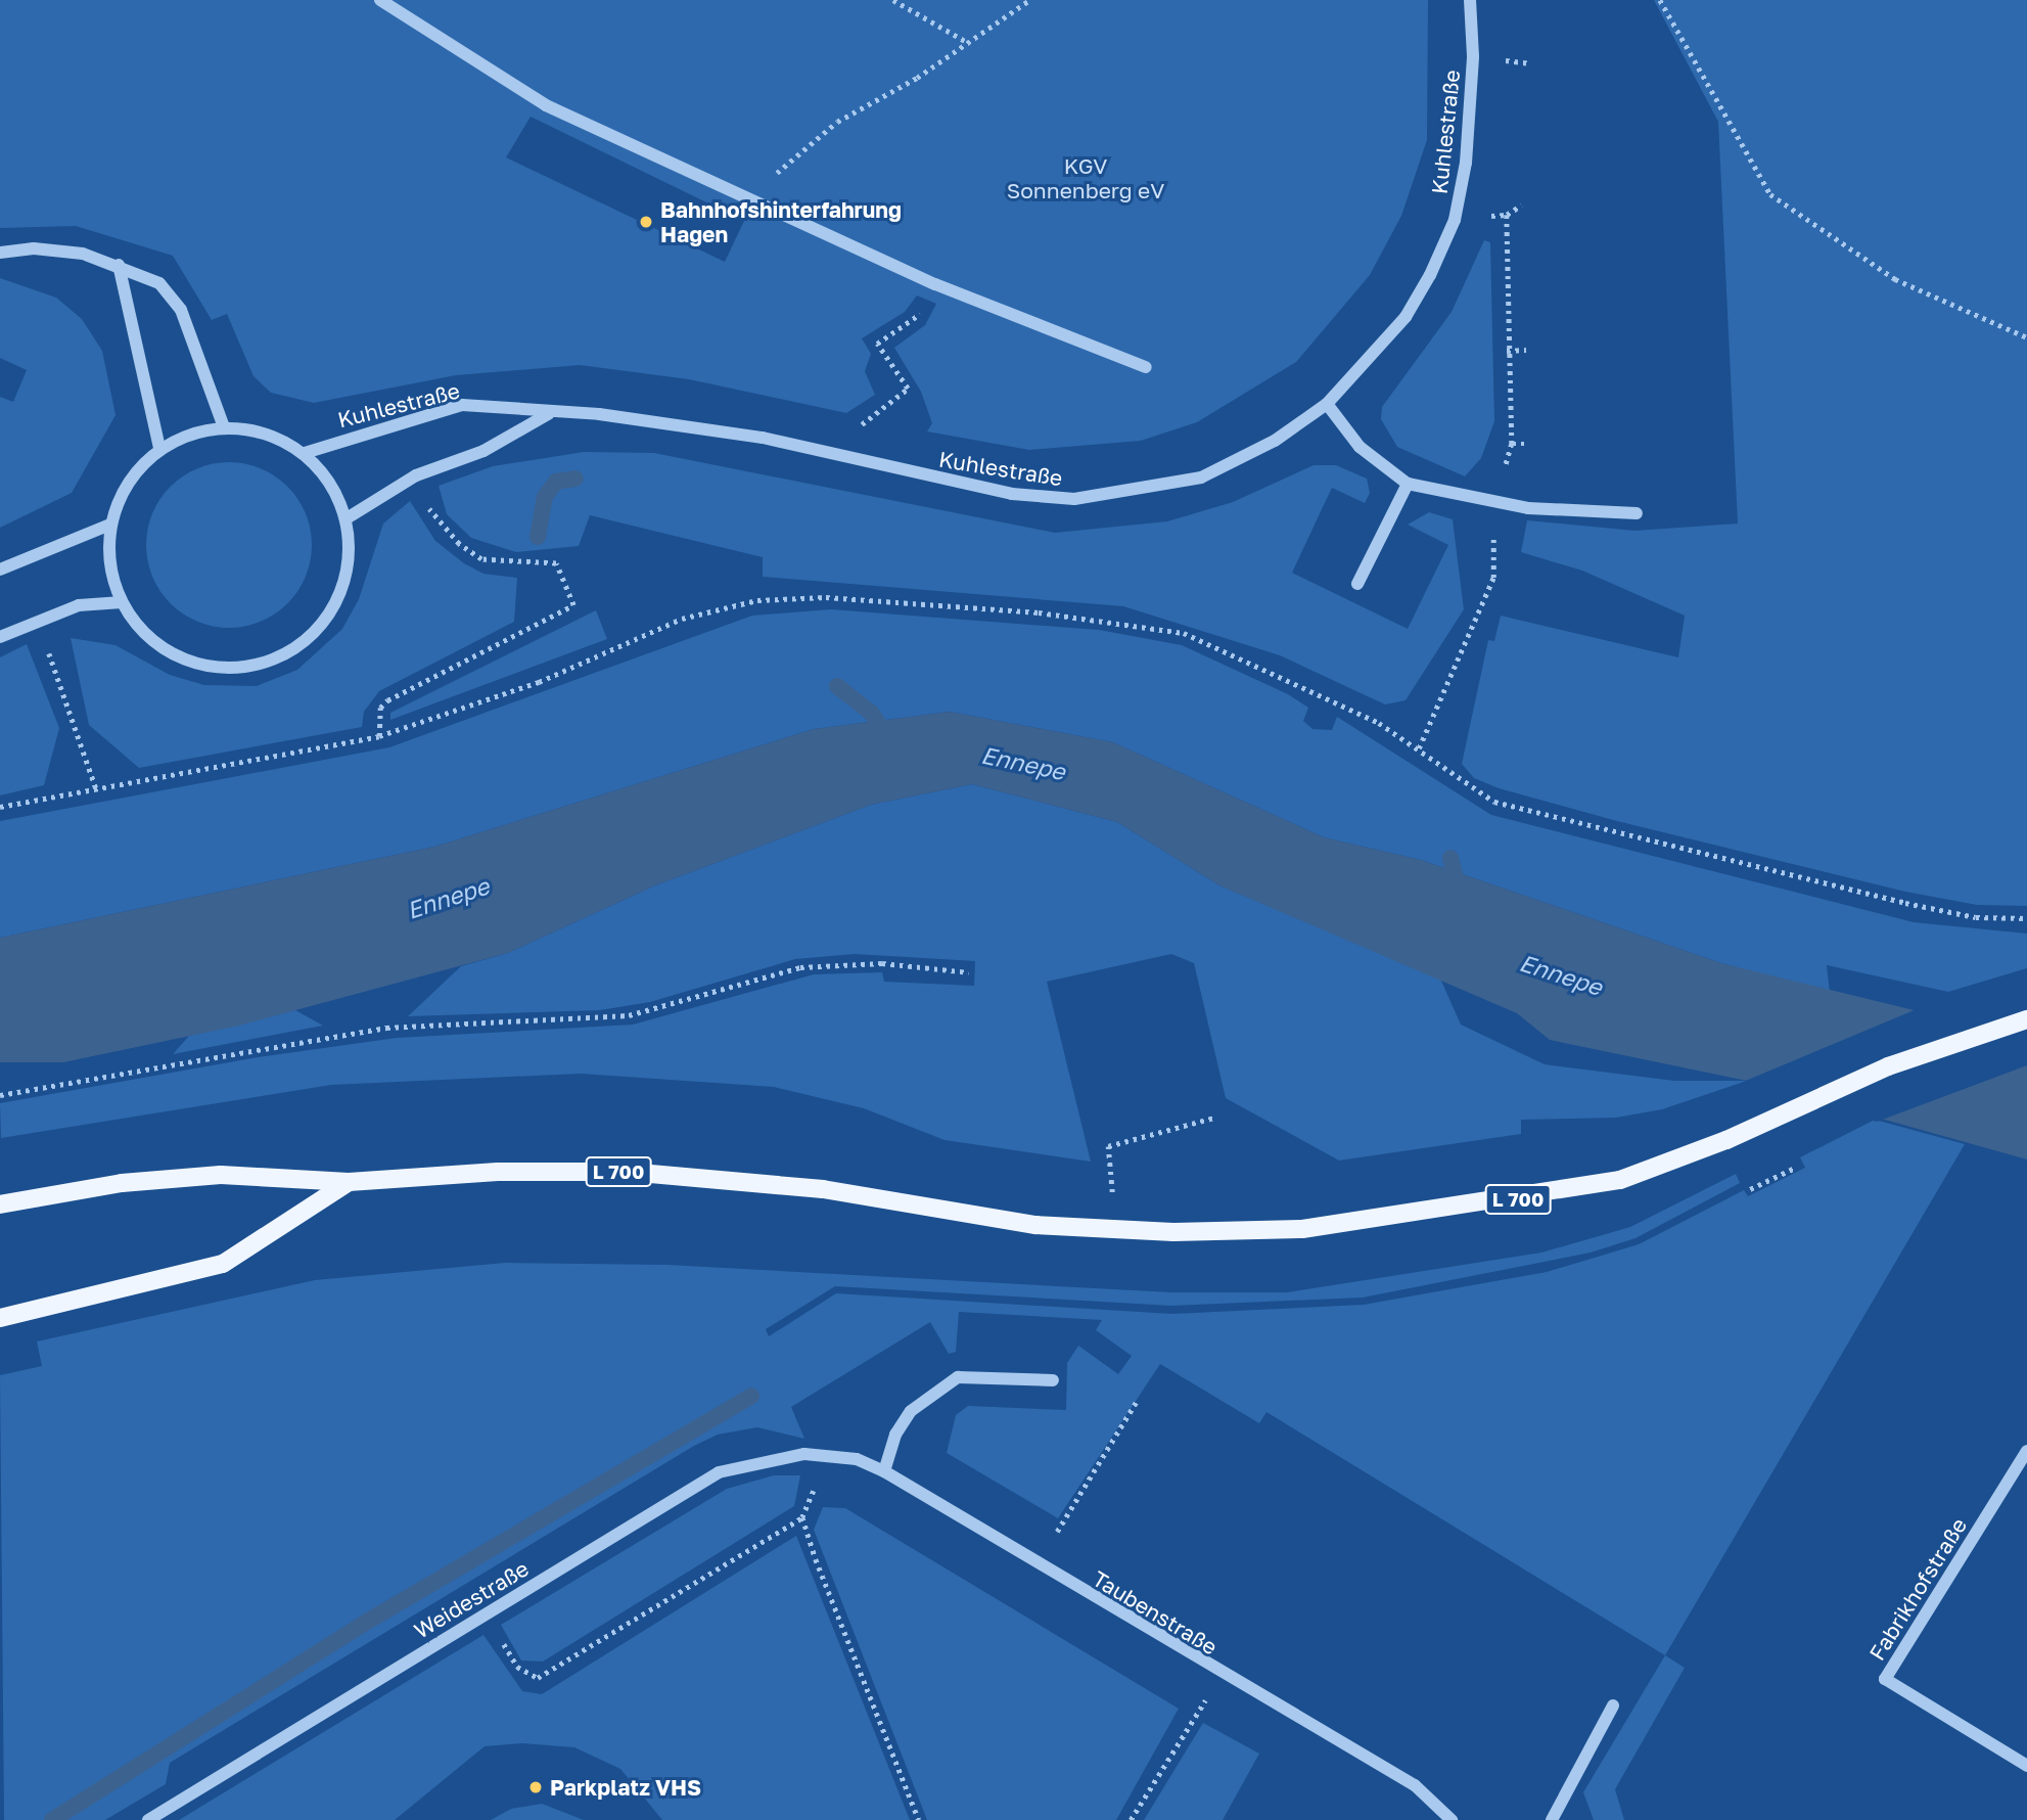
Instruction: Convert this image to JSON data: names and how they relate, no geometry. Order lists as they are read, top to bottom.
{
  "streets": {
    "main road": ["L 700"],
    "street": [
      "Kuhlestraße",
      "Fabrikhofstraße",
      "Weidestraße",
      "Taubenstraße"
    ]
  },
  "crossings": [
    ["Weidestraße", "Taubenstraße"]
  ],
  "water": ["Ennepe"],
  "parks": ["KGV Sonnenberg eV"],
  "places": ["Bahnhofshinterfahrung Hagen", "Parkplatz VHS"]
}
